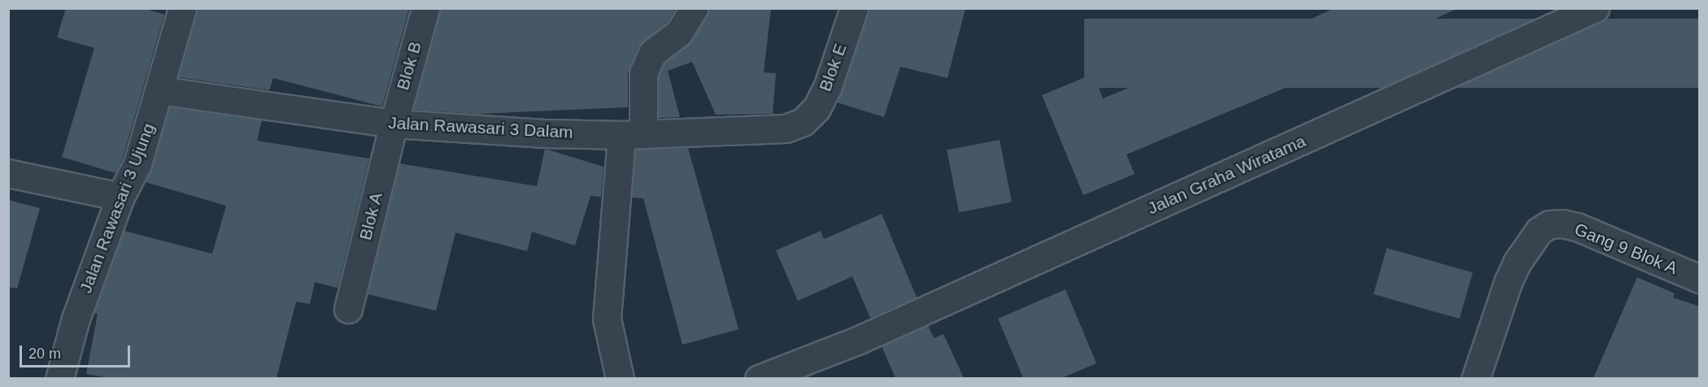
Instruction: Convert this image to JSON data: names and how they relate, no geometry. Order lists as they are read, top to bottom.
{
  "streets": {
    "street": [
      "Blok B",
      "Blok E",
      "Jalan Rawasari 3 Dalam",
      "Jalan Graha Wiratama",
      "Jalan Rawasari 3 Ujung",
      "Blok A",
      "Gang 9 Blok A"
    ]
  },
  "crossings": [
    ["Blok B", "Jalan Rawasari 3 Dalam"],
    ["Blok B", "Blok A"],
    ["Blok E", "Jalan Rawasari 3 Dalam"],
    ["Jalan Rawasari 3 Dalam", "Jalan Rawasari 3 Ujung"],
    ["Jalan Rawasari 3 Dalam", "Blok A"]
  ],
  "scale_bar": "20 m"
}
